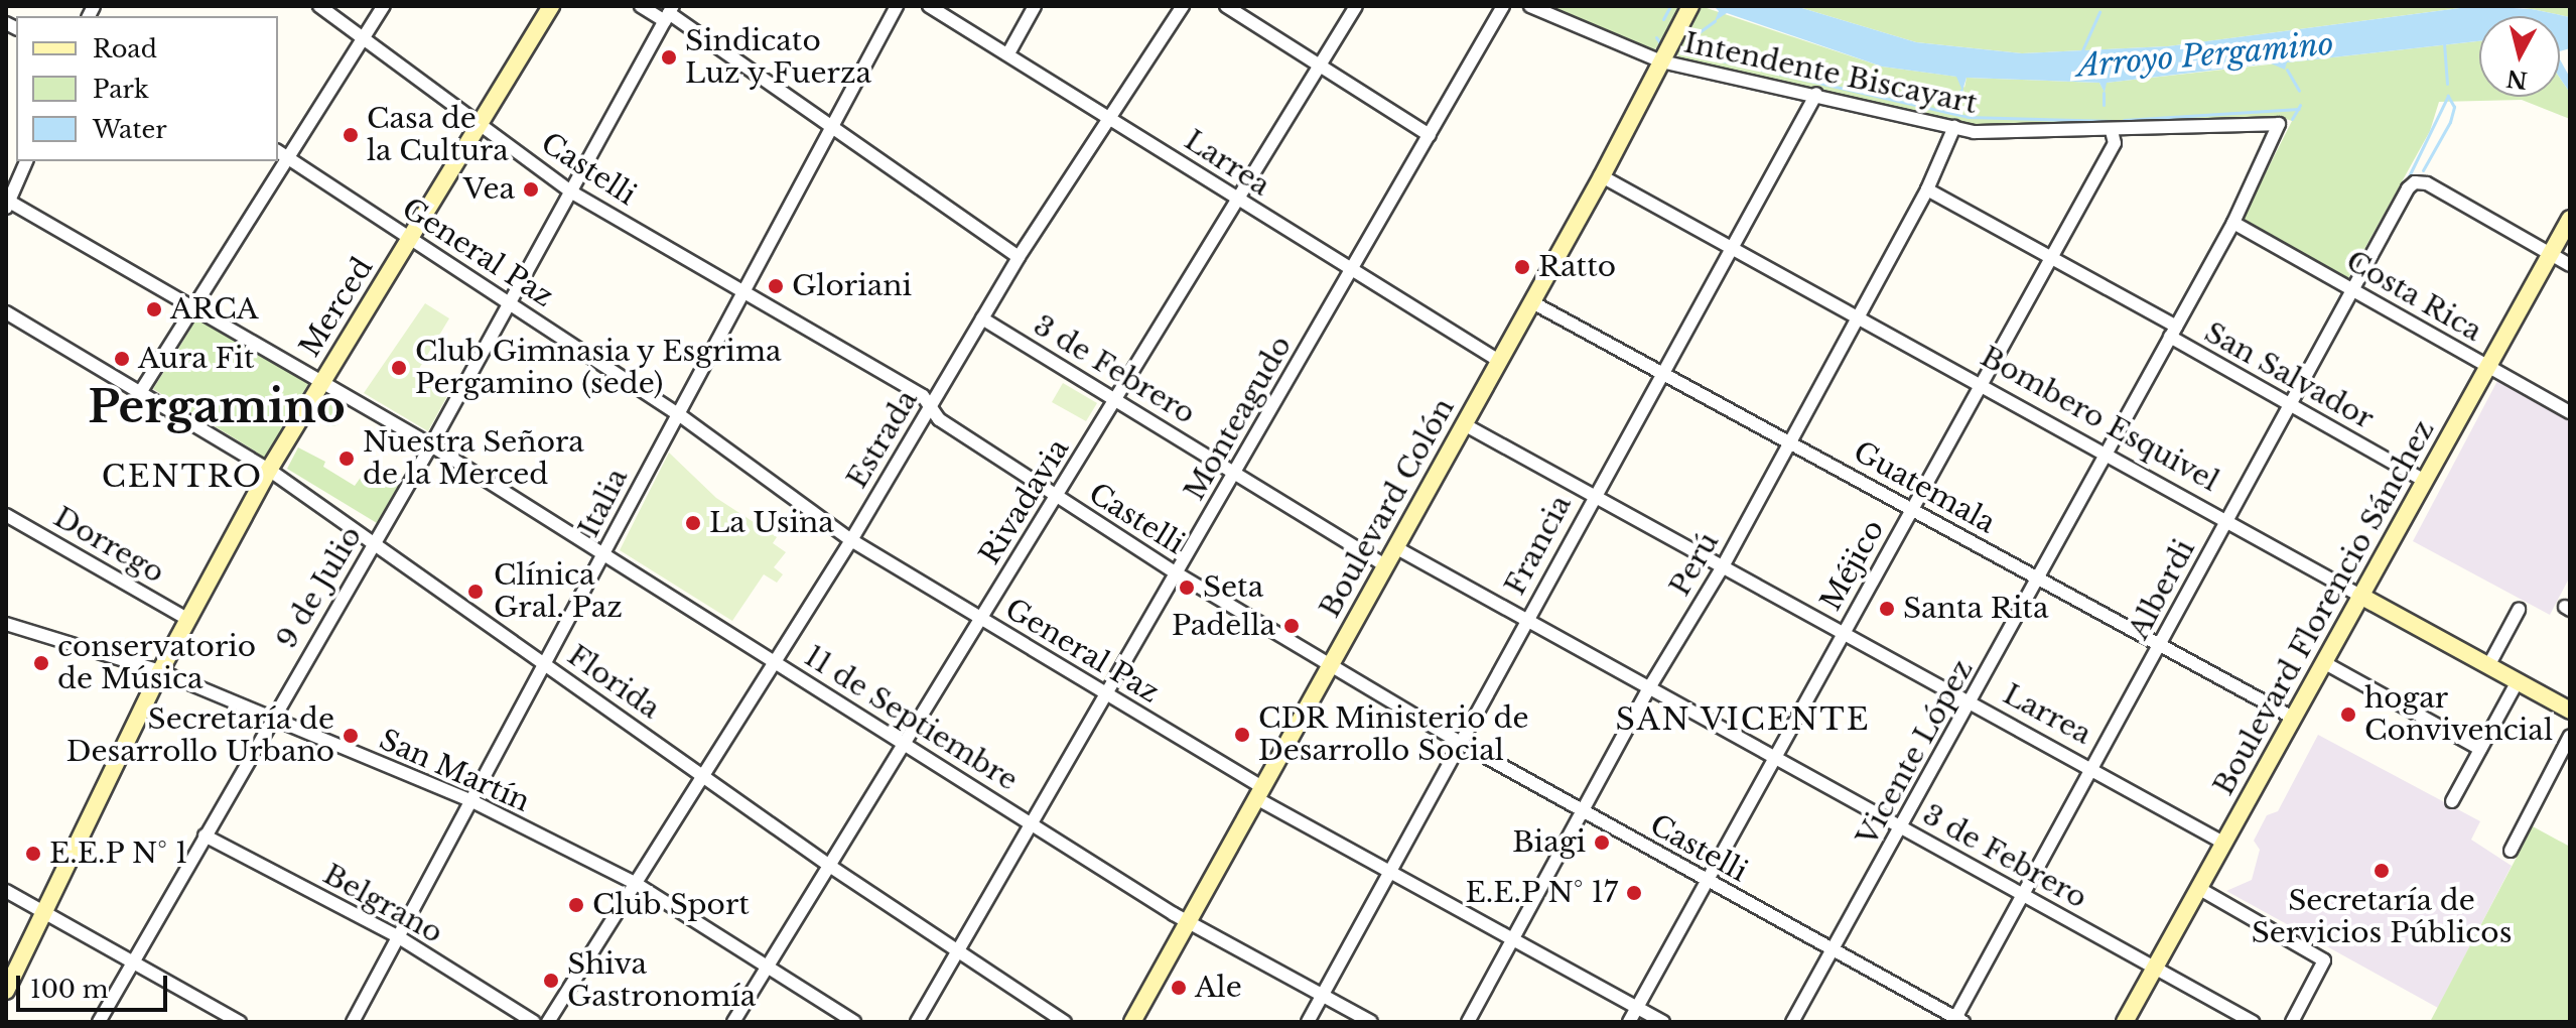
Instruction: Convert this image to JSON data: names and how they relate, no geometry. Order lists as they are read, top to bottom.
{
  "streets": {
    "main road": [
      "Merced",
      "Bombero Esquivel",
      "Boulevard Colón",
      "Boulevard Florencio Sánchez"
    ],
    "street": [
      "Intendente Biscayart",
      "Larrea",
      "Castelli",
      "General Paz",
      "Costa Rica",
      "3 de Febrero",
      "San Salvador",
      "Monteagudo",
      "Estrada",
      "Guatemala",
      "Rivadavia",
      "Italia",
      "Dorrego",
      "Francia",
      "Perú",
      "Méjico",
      "9 de Julio",
      "Alberdi",
      "Florida",
      "11 de Septiembre",
      "Vicente López",
      "San Martín",
      "Belgrano"
    ]
  },
  "crossings": [
    ["Intendente Biscayart", "Boulevard Colón"],
    ["Intendente Biscayart", "Francia"],
    ["Intendente Biscayart", "Perú"],
    ["Intendente Biscayart", "Méjico"],
    ["Intendente Biscayart", "Vicente López"],
    ["Larrea", "Monteagudo"],
    ["Larrea", "Estrada"],
    ["Larrea", "Rivadavia"],
    ["Larrea", "Boulevard Colón"],
    ["Larrea", "Francia"],
    ["Larrea", "Perú"],
    ["Larrea", "Méjico"],
    ["Larrea", "Alberdi"],
    ["Larrea", "Boulevard Florencio Sánchez"],
    ["Larrea", "Vicente López"],
    ["Castelli", "Merced"],
    ["Castelli", "Monteagudo"],
    ["Castelli", "Estrada"],
    ["Castelli", "Rivadavia"],
    ["Castelli", "Italia"],
    ["Castelli", "Boulevard Colón"],
    ["Castelli", "Francia"],
    ["Castelli", "Perú"],
    ["Castelli", "Méjico"],
    ["Castelli", "9 de Julio"],
    ["Castelli", "Alberdi"],
    ["Castelli", "Vicente López"],
    ["General Paz", "Merced"],
    ["General Paz", "Monteagudo"],
    ["General Paz", "Estrada"],
    ["General Paz", "Rivadavia"],
    ["General Paz", "Italia"],
    ["General Paz", "Boulevard Colón"],
    ["General Paz", "Francia"],
    ["General Paz", "Perú"],
    ["General Paz", "Méjico"],
    ["General Paz", "9 de Julio"],
    ["Costa Rica", "Alberdi"],
    ["Costa Rica", "Boulevard Florencio Sánchez"],
    ["Costa Rica", "Vicente López"],
    ["Merced", "Dorrego"],
    ["Merced", "Florida"],
    ["Merced", "11 de Septiembre"],
    ["Merced", "San Martín"],
    ["3 de Febrero", "Monteagudo"],
    ["3 de Febrero", "Estrada"],
    ["3 de Febrero", "Rivadavia"],
    ["3 de Febrero", "Boulevard Colón"],
    ["3 de Febrero", "Francia"],
    ["3 de Febrero", "Perú"],
    ["3 de Febrero", "Méjico"],
    ["3 de Febrero", "Alberdi"],
    ["3 de Febrero", "Boulevard Florencio Sánchez"],
    ["3 de Febrero", "Vicente López"],
    ["San Salvador", "Perú"],
    ["San Salvador", "Méjico"],
    ["San Salvador", "Alberdi"],
    ["San Salvador", "Boulevard Florencio Sánchez"],
    ["San Salvador", "Vicente López"],
    ["Monteagudo", "Florida"],
    ["Monteagudo", "11 de Septiembre"],
    ["Bombero Esquivel", "Boulevard Colón"],
    ["Bombero Esquivel", "Francia"],
    ["Bombero Esquivel", "Perú"],
    ["Bombero Esquivel", "Méjico"],
    ["Bombero Esquivel", "Alberdi"],
    ["Bombero Esquivel", "Boulevard Florencio Sánchez"],
    ["Bombero Esquivel", "Vicente López"],
    ["Estrada", "Florida"],
    ["Estrada", "11 de Septiembre"],
    ["Estrada", "San Martín"],
    ["Guatemala", "Boulevard Colón"],
    ["Guatemala", "Francia"],
    ["Guatemala", "Perú"],
    ["Guatemala", "Méjico"],
    ["Guatemala", "Alberdi"],
    ["Guatemala", "Boulevard Florencio Sánchez"],
    ["Guatemala", "Vicente López"],
    ["Rivadavia", "Florida"],
    ["Rivadavia", "11 de Septiembre"],
    ["Rivadavia", "San Martín"],
    ["Italia", "Florida"],
    ["Italia", "11 de Septiembre"],
    ["Italia", "San Martín"],
    ["Italia", "Belgrano"],
    ["Boulevard Colón", "11 de Septiembre"],
    ["Francia", "11 de Septiembre"],
    ["9 de Julio", "Florida"],
    ["9 de Julio", "11 de Septiembre"],
    ["9 de Julio", "San Martín"],
    ["9 de Julio", "Belgrano"],
    ["Alberdi", "Boulevard Florencio Sánchez"]
  ],
  "districts": ["Pergamino", "CENTRO", "SAN VICENTE"],
  "water": ["Arroyo Pergamino"],
  "places": [
    "Sindicato Luz y Fuerza",
    "Casa de la Cultura",
    "Vea",
    "Ratto",
    "Gloriani",
    "ARCA",
    "Aura Fit",
    "Club Gimnasia y Esgrima Pergamino (sede)",
    "Nuestra Señora de la Merced",
    "La Usina",
    "Seta",
    "Clínica Gral. Paz",
    "Santa Rita",
    "Padella",
    "conservatorio de Música",
    "hogar Convivencial",
    "CDR Ministerio de Desarrollo Social",
    "Secretaría de Desarrollo Urbano",
    "Biagi",
    "E.E.P N° 1",
    "Secretaría de Servicios Públicos",
    "E.E.P N° 17",
    "Club Sport",
    "Shiva Gastronomía",
    "Ale"
  ],
  "legend": ["Road", "Park", "Water"],
  "scale_bar": "100 m",
  "north": "bottom"
}
